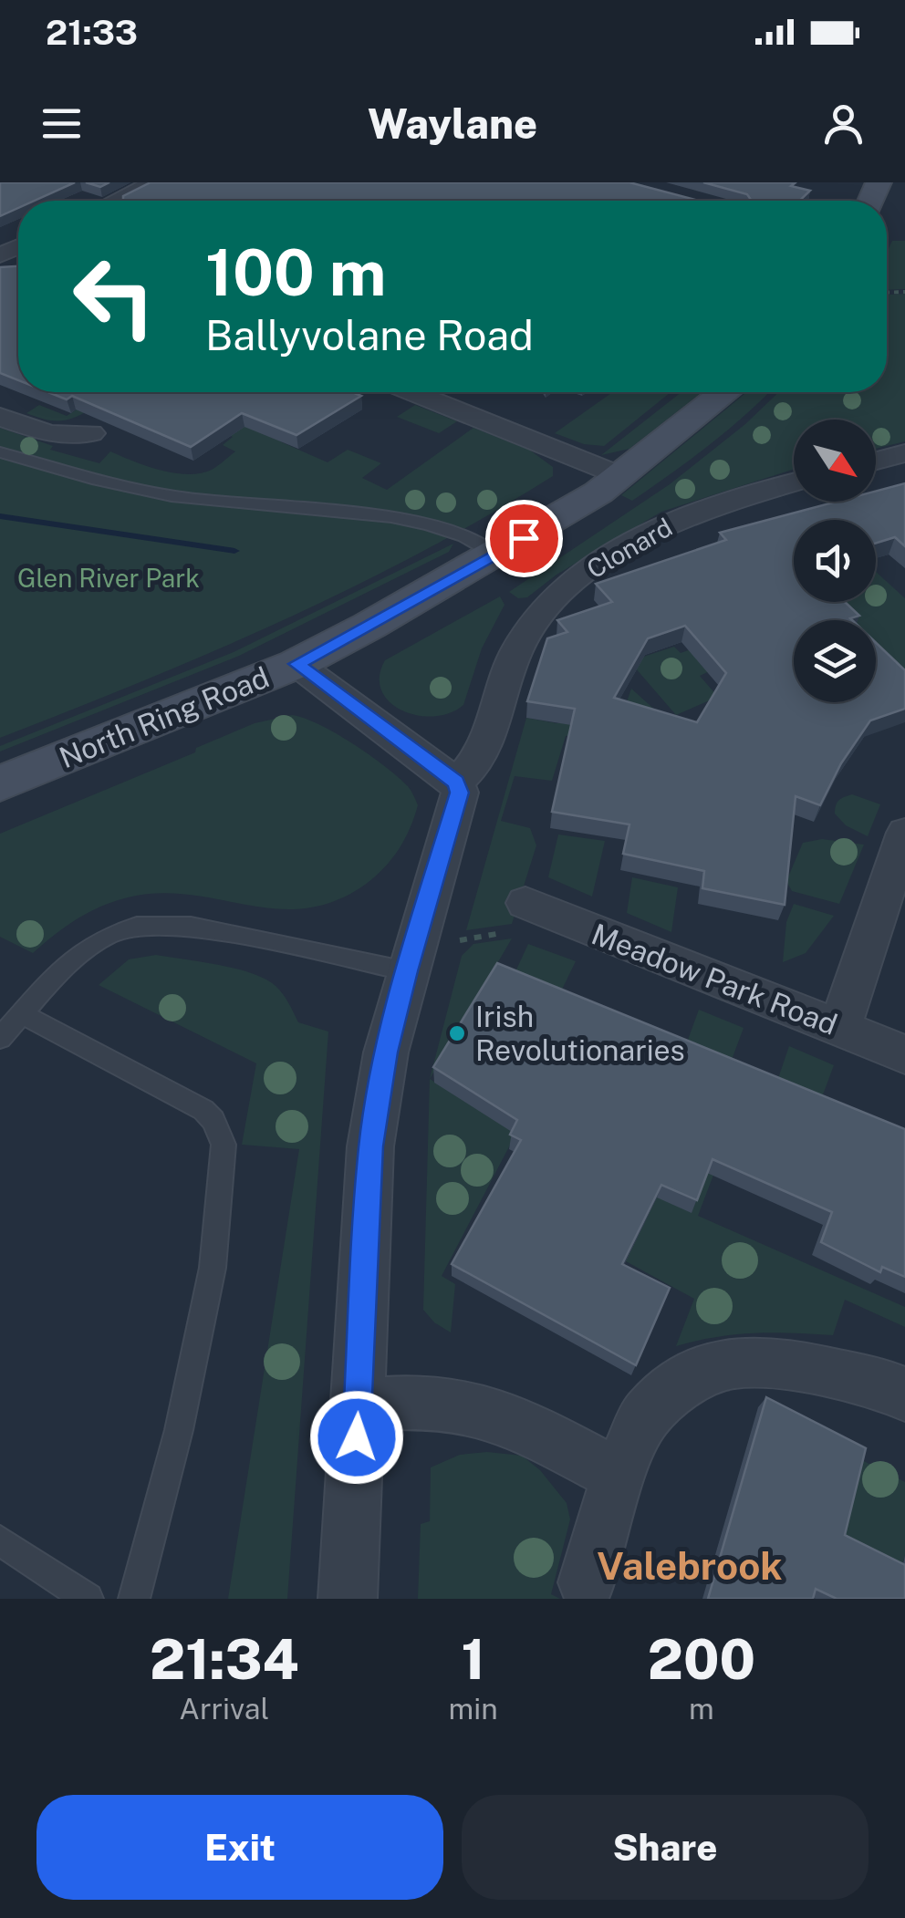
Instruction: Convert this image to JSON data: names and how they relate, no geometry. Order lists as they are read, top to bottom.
{
  "streets": {
    "main road": ["North Ring Road"],
    "street": ["Clonard", "Meadow Park Road"]
  },
  "districts": ["Valebrook"],
  "parks": ["Glen River Park"],
  "places": ["Irish Revolutionaries"],
  "north": "bottom right",
  "page": {
    "status": "21:33",
    "header": "Waylane",
    "turn": ["100 m", "Ballyvolane Road"],
    "eta": [
      "21:34",
      "Arrival",
      "1",
      "min",
      "200",
      "m"
    ],
    "buttons": ["Exit", "Share"]
  }
}
